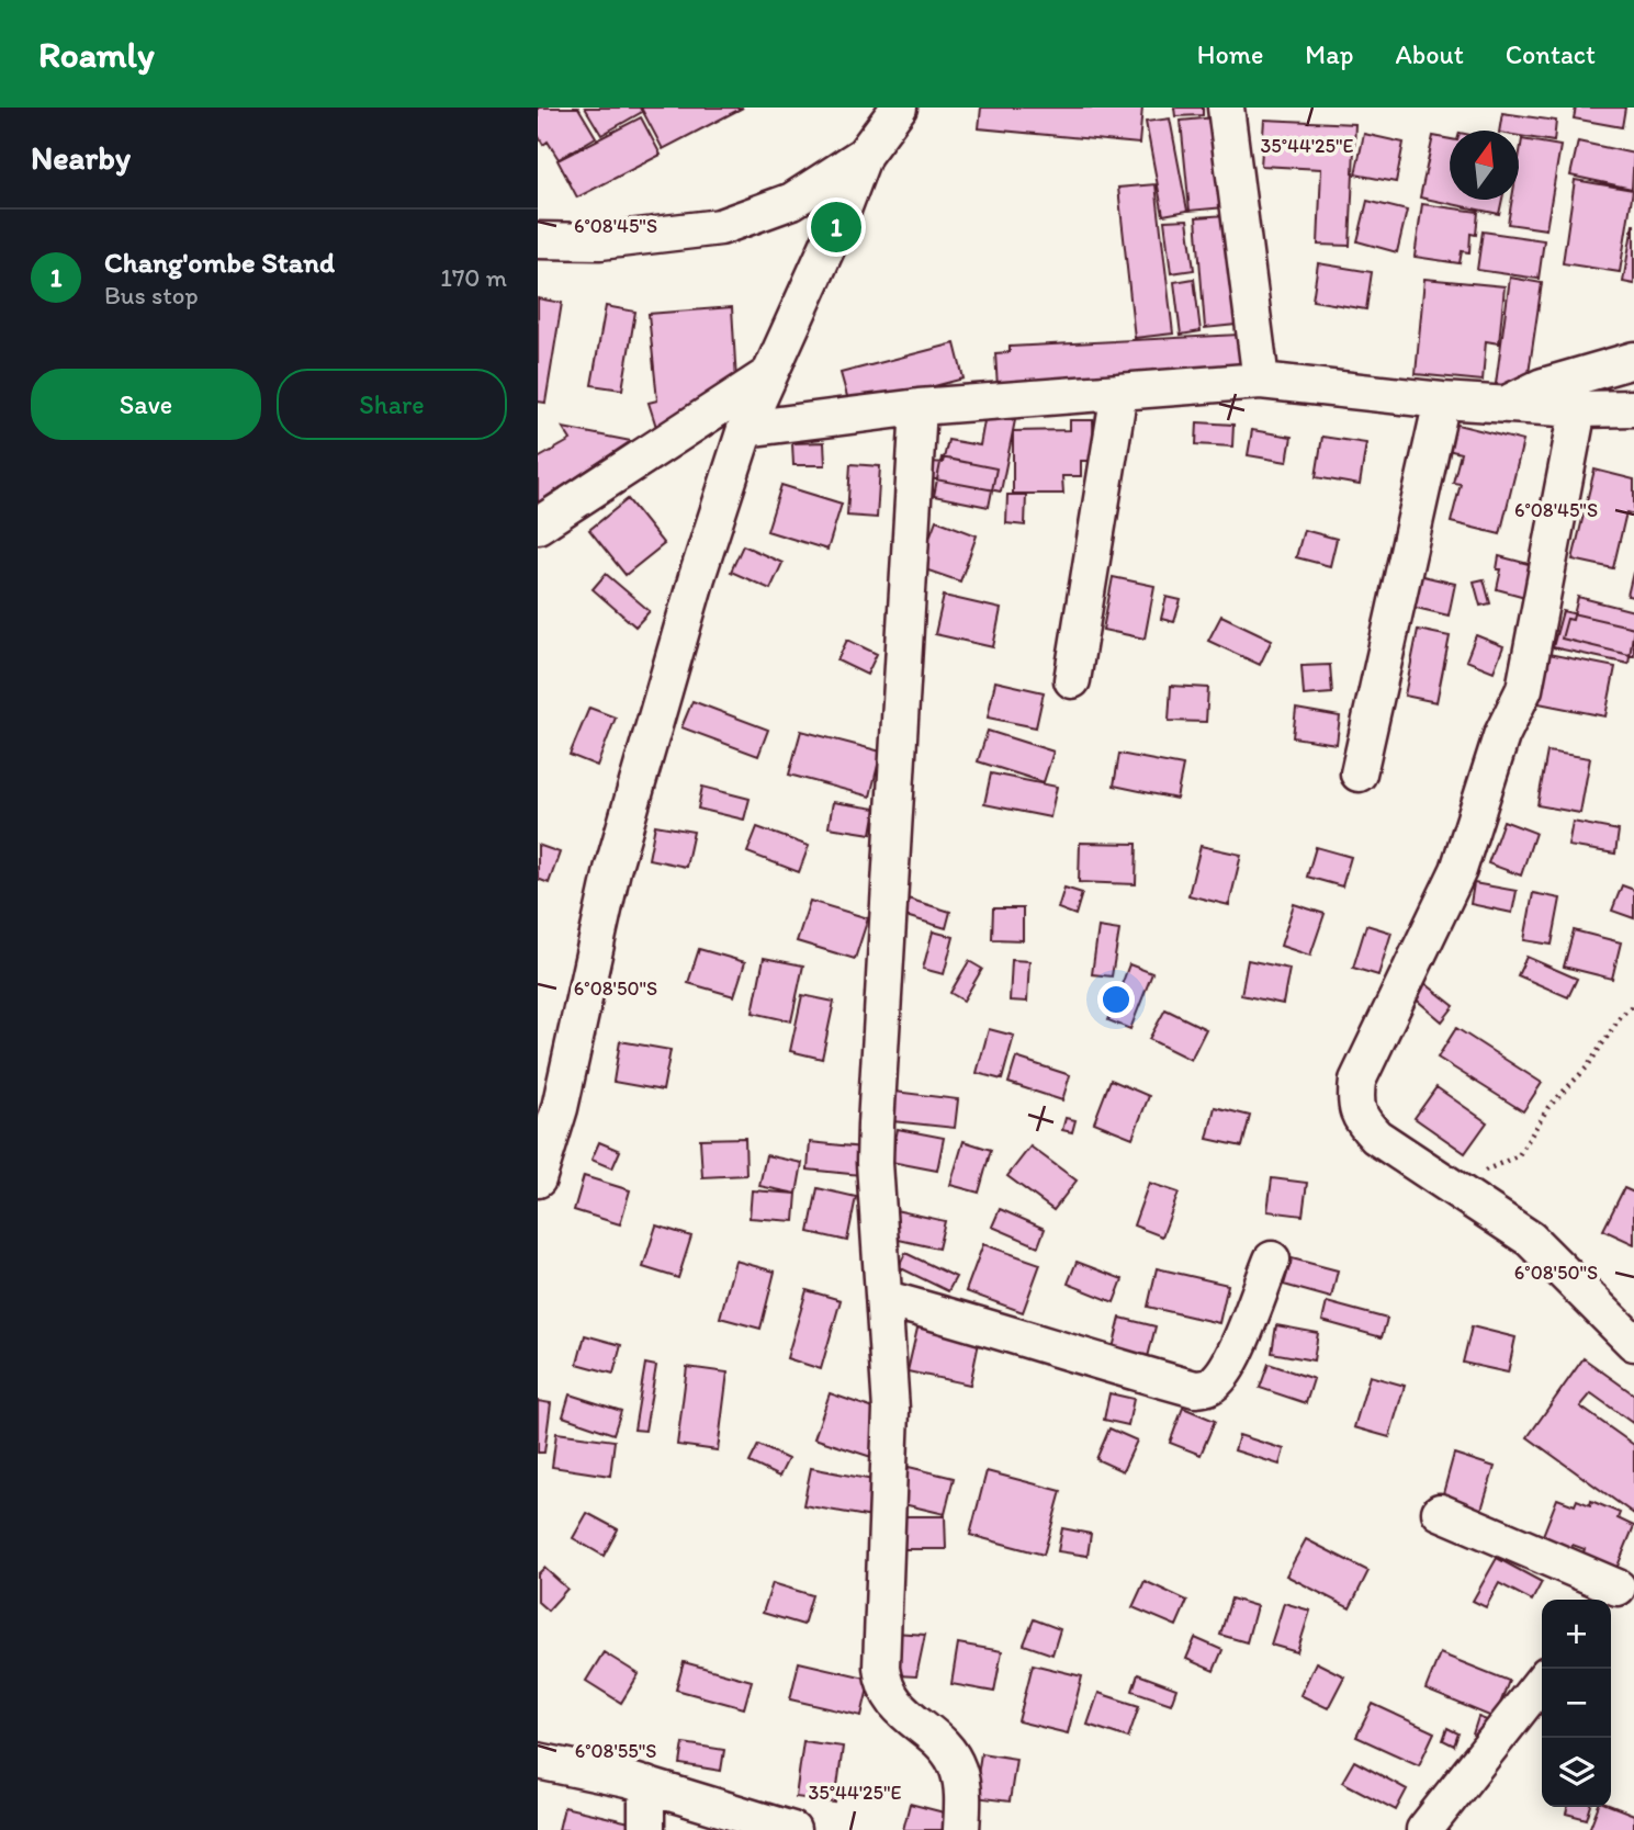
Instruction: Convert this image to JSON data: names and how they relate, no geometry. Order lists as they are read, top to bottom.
{
  "north": "top",
  "page": {
    "header": "Roamly",
    "nav": [
      "Home",
      "Map",
      "About",
      "Contact"
    ],
    "heading": "Nearby",
    "pins": "1",
    "list": [
      {
        "mark": "1",
        "name": "Chang'ombe Stand",
        "note": "Bus stop",
        "value": "170 m"
      }
    ],
    "buttons": ["Save", "Share"],
    "map_buttons": ["+", "−"]
  },
  "coordinates": [
    "35°44'25\"E",
    "6°08'45\"S",
    "6°08'50\"S",
    "6°08'55\"S"
  ]
}
